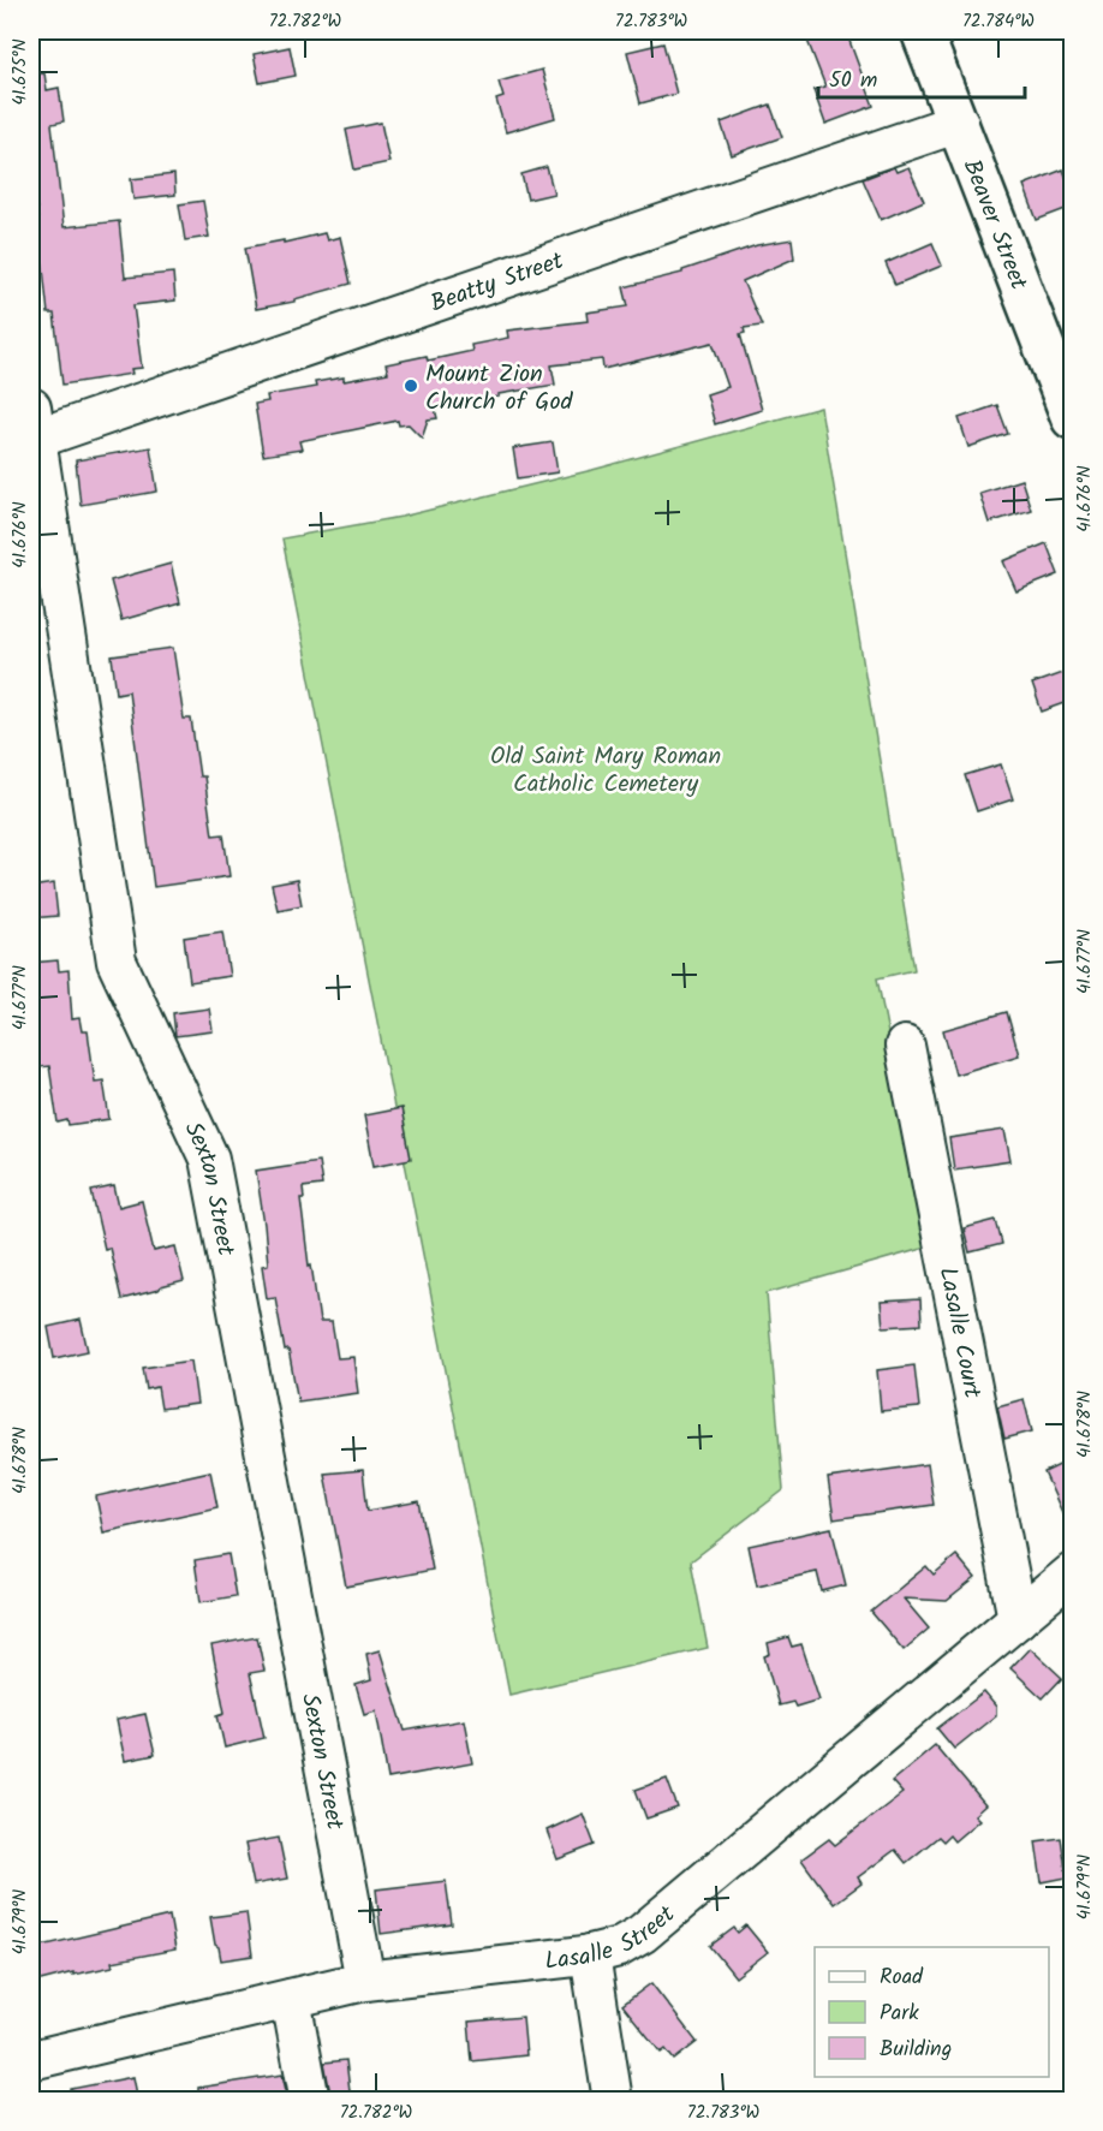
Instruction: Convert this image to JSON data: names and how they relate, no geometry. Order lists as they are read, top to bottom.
{
  "streets": {
    "main road": ["Beaver Street"],
    "street": [
      "Beatty Street",
      "Sexton Street",
      "Lasalle Court",
      "Lasalle Street"
    ]
  },
  "crossings": [
    ["Beaver Street", "Beatty Street"],
    ["Beatty Street", "Sexton Street"],
    ["Sexton Street", "Lasalle Street"],
    ["Lasalle Court", "Lasalle Street"]
  ],
  "parks": ["Old Saint Mary Roman Catholic Cemetery"],
  "places": ["Mount Zion Church of God"],
  "legend": ["Road", "Park", "Building"],
  "scale_bar": "50 m",
  "coordinates": [
    "72.782°W",
    "72.783°W",
    "72.784°W",
    "41.675°N",
    "41.676°N",
    "41.677°N",
    "41.678°N",
    "41.679°N"
  ]
}
